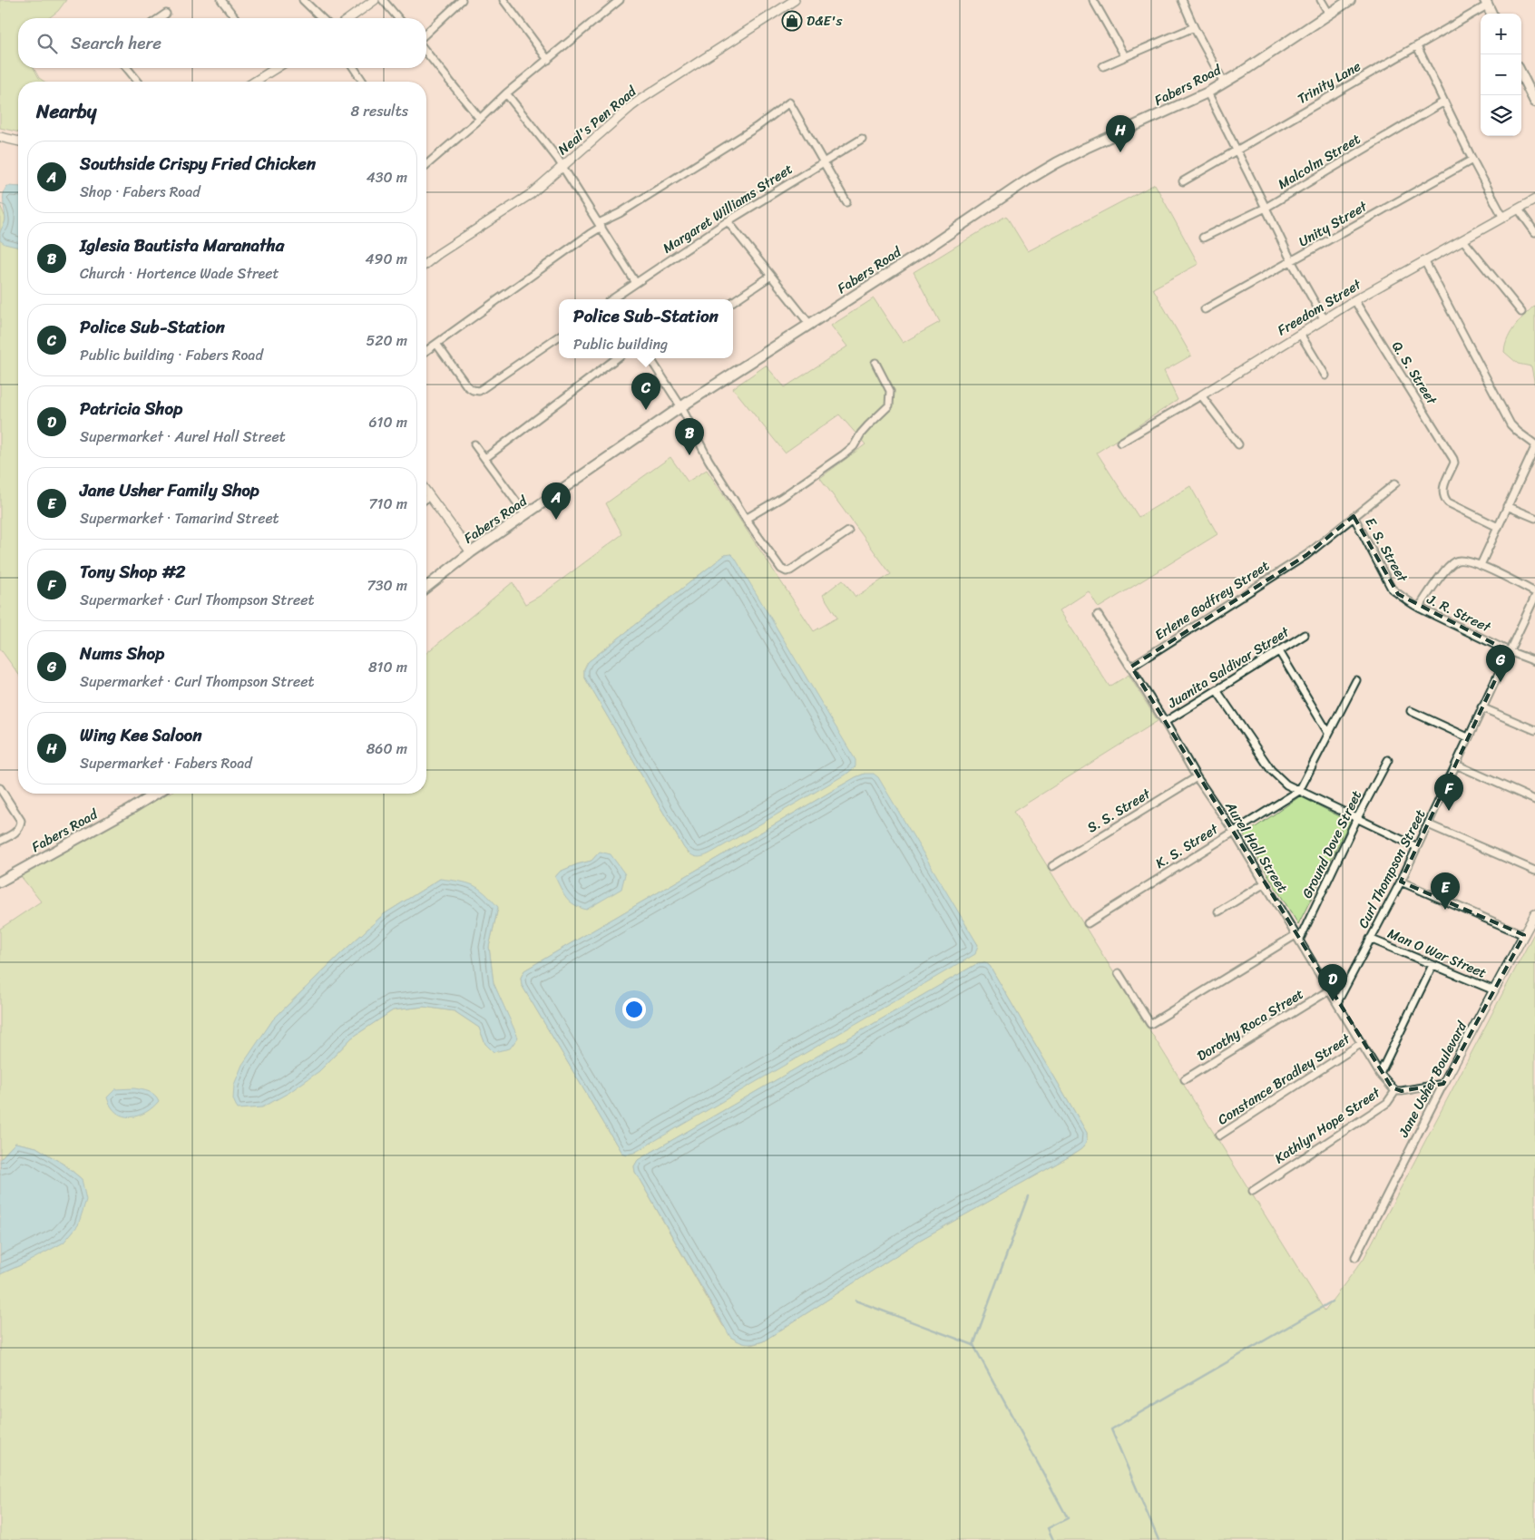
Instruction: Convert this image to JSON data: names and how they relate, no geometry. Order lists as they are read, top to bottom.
{
  "streets": {
    "main road": ["Fabers Road"],
    "street": [
      "Trinity Lane",
      "Neal's Pen Road",
      "Malcolm Street",
      "Margaret Williams Street",
      "Unity Street",
      "Freedom Street",
      "Q. S. Street",
      "E. S. Street",
      "Erlene Godfrey Street",
      "J. R. Street",
      "Juanita Saldivar Street",
      "S. S. Street",
      "Ground Dove Street",
      "K. S. Street",
      "Aurel Hall Street",
      "Curl Thompson Street",
      "Man O War Street",
      "Dorothy Roca Street",
      "Constance Bradley Street",
      "Jane Usher Boulevard",
      "Kathlyn Hope Street"
    ]
  },
  "crossings": [
    ["Freedom Street", "Q. S. Street"],
    ["E. S. Street", "Erlene Godfrey Street"],
    ["E. S. Street", "J. R. Street"],
    ["Erlene Godfrey Street", "Aurel Hall Street"],
    ["J. R. Street", "Curl Thompson Street"],
    ["Juanita Saldivar Street", "Aurel Hall Street"],
    ["S. S. Street", "Aurel Hall Street"],
    ["Ground Dove Street", "Aurel Hall Street"],
    ["K. S. Street", "Aurel Hall Street"],
    ["Aurel Hall Street", "Curl Thompson Street"],
    ["Aurel Hall Street", "Dorothy Roca Street"],
    ["Aurel Hall Street", "Constance Bradley Street"],
    ["Aurel Hall Street", "Kathlyn Hope Street"],
    ["Curl Thompson Street", "Man O War Street"],
    ["Man O War Street", "Jane Usher Boulevard"],
    ["Jane Usher Boulevard", "Kathlyn Hope Street"]
  ],
  "places": {
    "shop": ["D&E's"]
  },
  "page": {
    "map_buttons": ["+", "−"],
    "search": "Search here",
    "heading": ["Nearby", "8 results"],
    "pins": [
      "H",
      "C",
      "B",
      "A",
      "G",
      "F",
      "E",
      "D"
    ],
    "list": [
      {
        "mark": "A",
        "name": "Southside Crispy Fried Chicken",
        "note": "Shop · Fabers Road",
        "value": "430 m"
      },
      {
        "mark": "B",
        "name": "Iglesia Bautista Maranatha",
        "note": "Church · Hortence Wade Street",
        "value": "490 m"
      },
      {
        "mark": "C",
        "name": "Police Sub-Station",
        "note": "Public building · Fabers Road",
        "value": "520 m"
      },
      {
        "mark": "D",
        "name": "Patricia Shop",
        "note": "Supermarket · Aurel Hall Street",
        "value": "610 m"
      },
      {
        "mark": "E",
        "name": "Jane Usher Family Shop",
        "note": "Supermarket · Tamarind Street",
        "value": "710 m"
      },
      {
        "mark": "F",
        "name": "Tony Shop #2",
        "note": "Supermarket · Curl Thompson Street",
        "value": "730 m"
      },
      {
        "mark": "G",
        "name": "Nums Shop",
        "note": "Supermarket · Curl Thompson Street",
        "value": "810 m"
      },
      {
        "mark": "H",
        "name": "Wing Kee Saloon",
        "note": "Supermarket · Fabers Road",
        "value": "860 m"
      }
    ],
    "popup": ["Police Sub-Station", "Public building"]
  }
}
